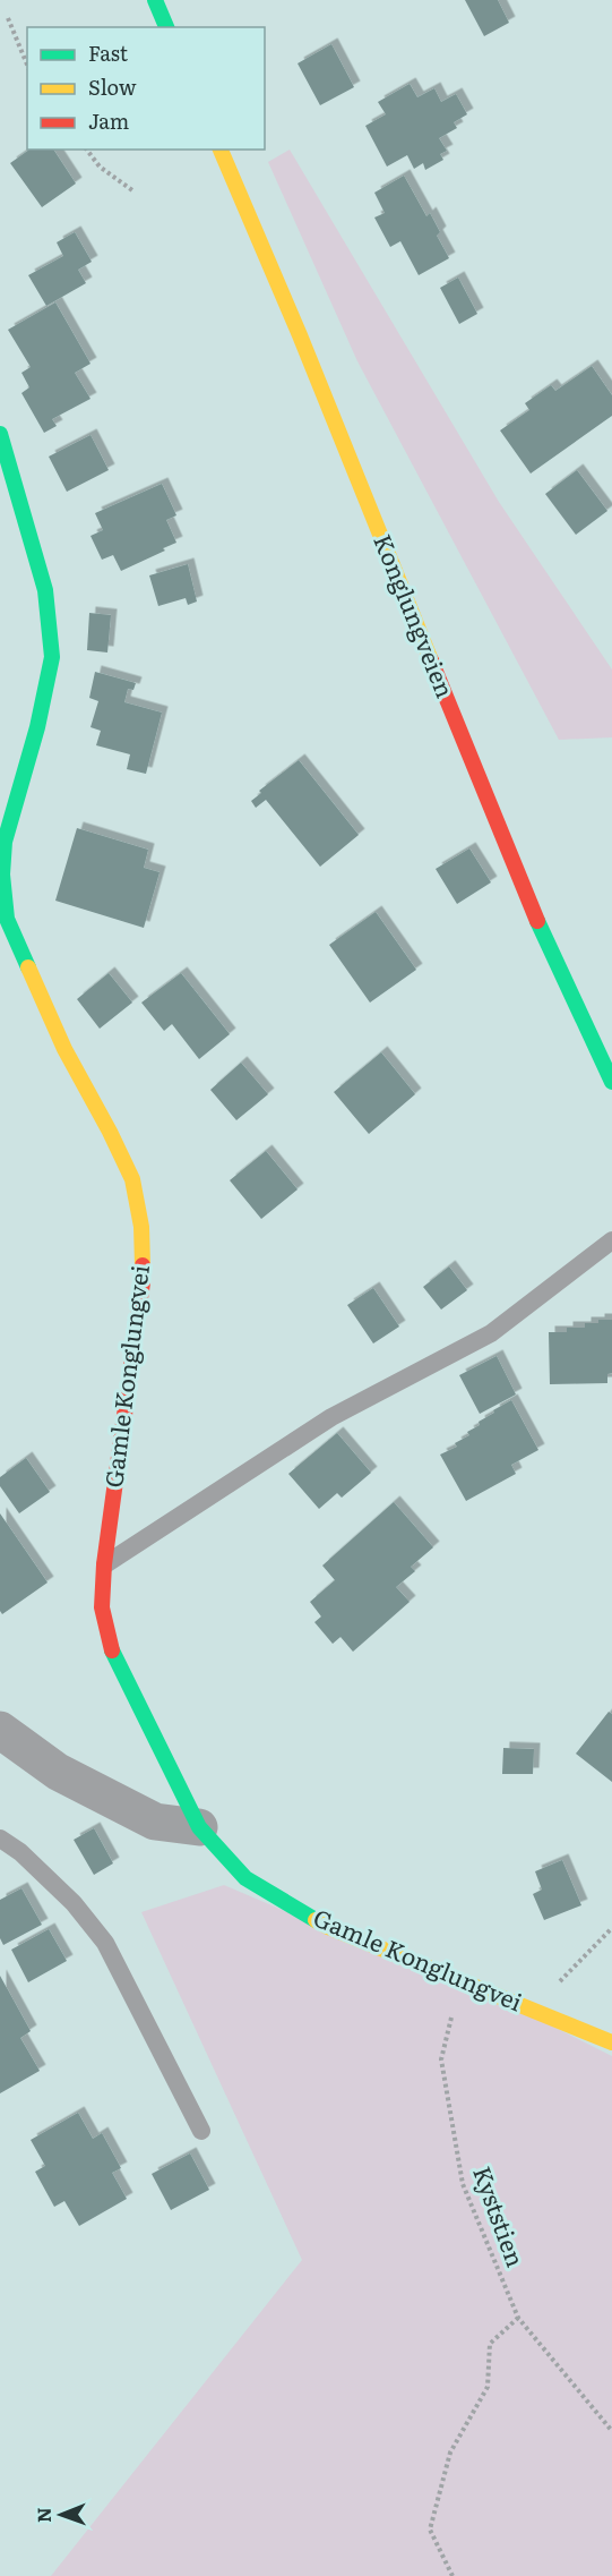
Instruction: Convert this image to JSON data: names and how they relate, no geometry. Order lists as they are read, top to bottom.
{
  "streets": {
    "street": ["Konglungveien", "Gamle Konglungvei"],
    "path": ["Kyststien"]
  },
  "crossings": [
    ["Gamle Konglungvei", "Kyststien"]
  ],
  "legend": ["Fast", "Slow", "Jam"],
  "north": "left"
}
